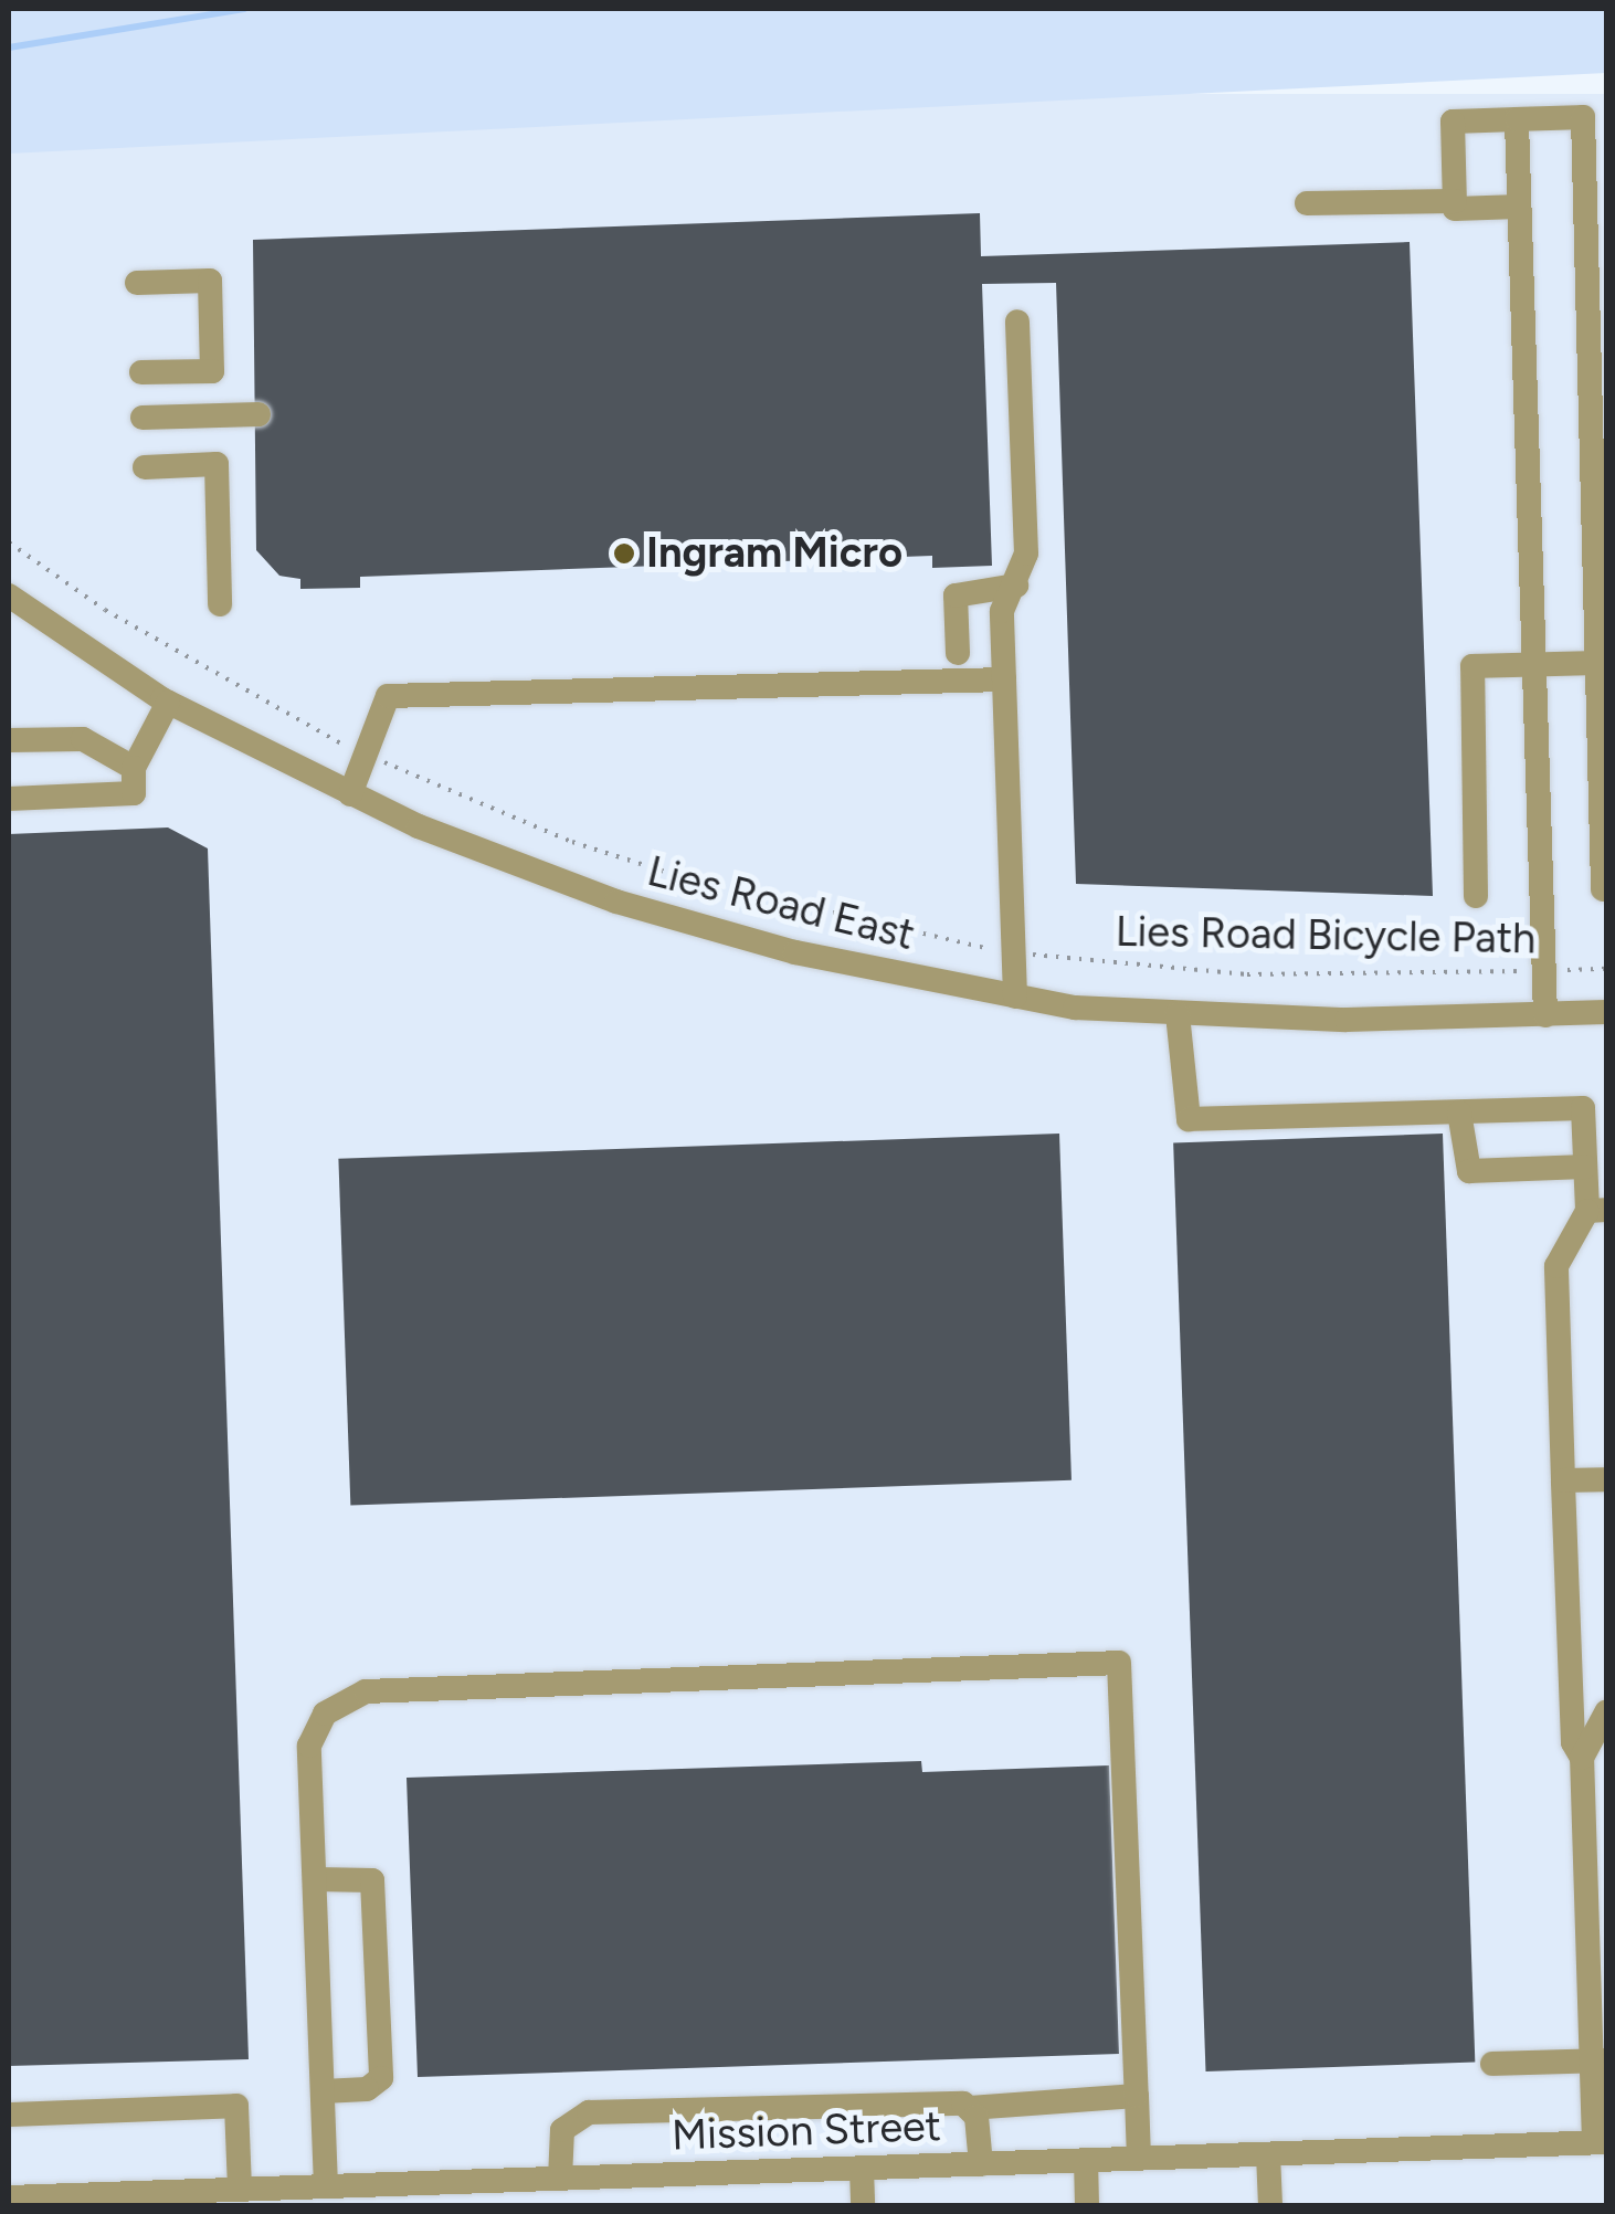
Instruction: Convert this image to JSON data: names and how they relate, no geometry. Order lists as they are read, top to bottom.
{
  "streets": {
    "street": ["Lies Road East", "Mission Street"],
    "path": ["Lies Road Bicycle Path"]
  },
  "places": ["Ingram Micro"]
}
